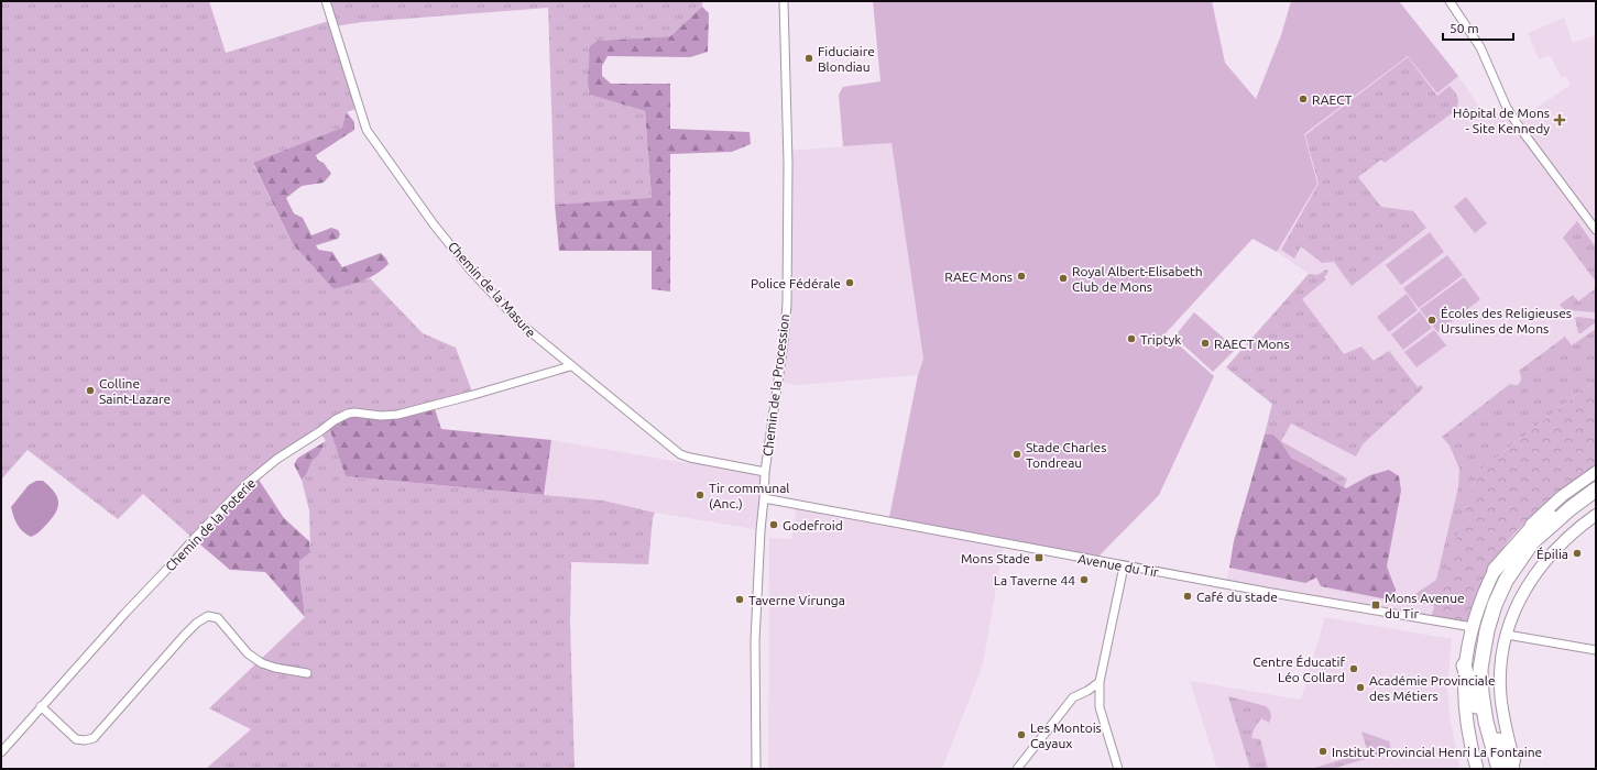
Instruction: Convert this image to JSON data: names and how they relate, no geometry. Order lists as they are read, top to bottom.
{
  "streets": {
    "street": [
      "Chemin de la Masure",
      "Chemin de la Procession",
      "Chemin de la Poterie",
      "Avenue du Tir"
    ]
  },
  "crossings": [
    ["Chemin de la Masure", "Chemin de la Procession"],
    ["Chemin de la Masure", "Chemin de la Poterie"],
    ["Chemin de la Procession", "Avenue du Tir"]
  ],
  "places": {
    "other": [
      "Fiduciaire Blondiau",
      "RAECT",
      "RAEC Mons",
      "Royal Albert-Elisabeth Club de Mons",
      "Police Fédérale",
      "Écoles des Religieuses Ursulines de Mons",
      "Triptyk",
      "RAECT Mons",
      "Colline Saint-Lazare",
      "Stade Charles Tondreau",
      "Tir communal (Anc.)",
      "Godefroid",
      "Épilia",
      "La Taverne 44",
      "Café du stade",
      "Taverne Virunga",
      "Centre Éducatif Léo Collard",
      "Académie Provinciale des Métiers",
      "Les Montois Cayaux",
      "Institut Provincial Henri La Fontaine"
    ],
    "health": ["Hôpital de Mons - Site Kennedy"],
    "transit": ["Mons Stade", "Mons Avenue du Tir"]
  },
  "scale_bar": "50 m"
}
